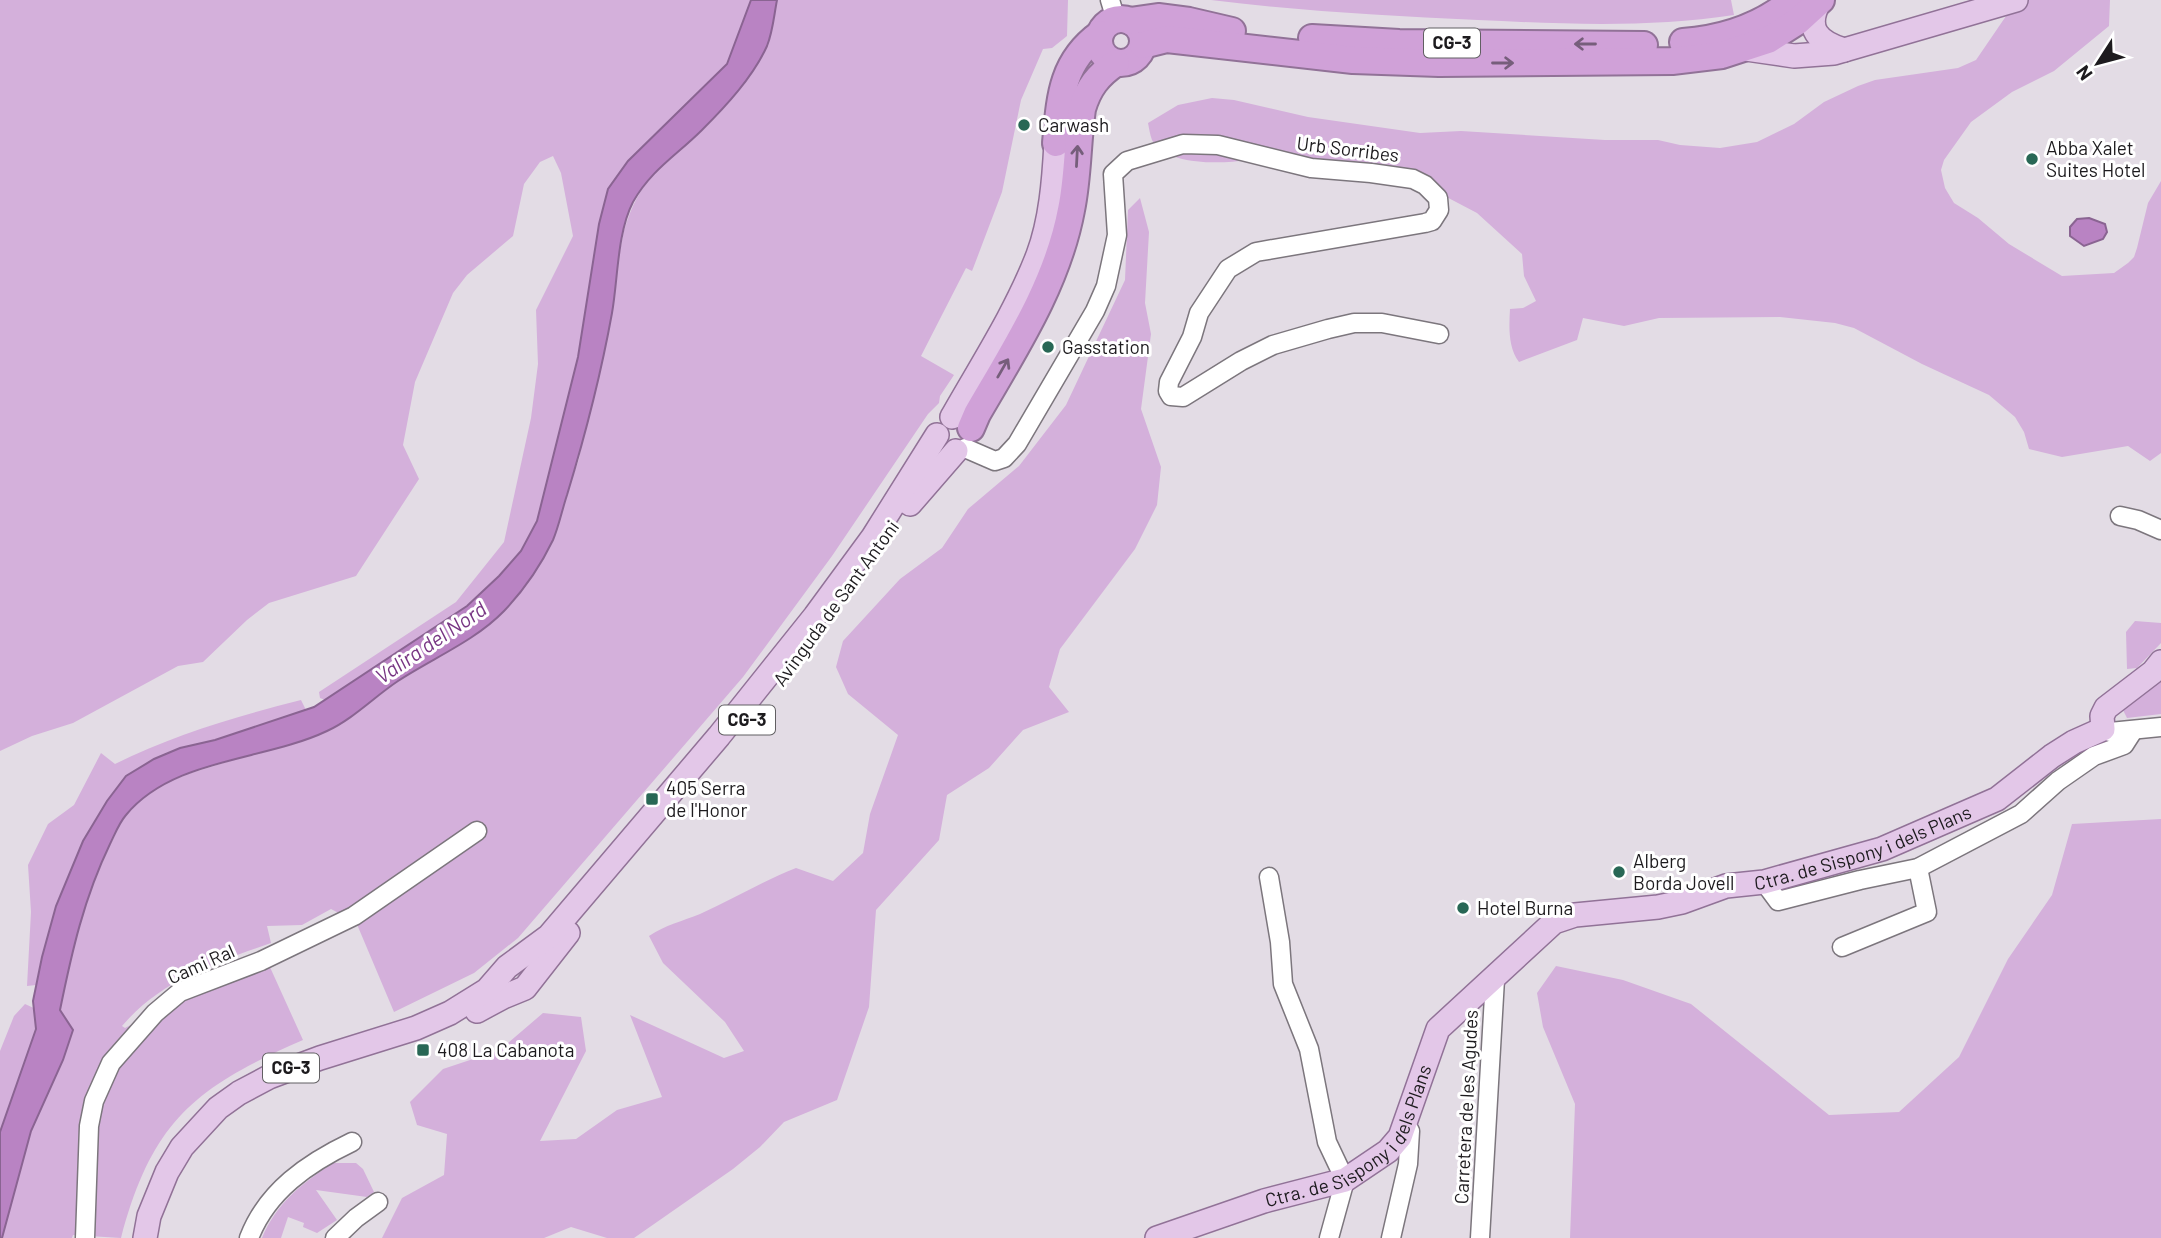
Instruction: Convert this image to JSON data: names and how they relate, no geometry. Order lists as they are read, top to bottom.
{
  "streets": {
    "highway": ["CG-3", "Avinguda de Sant Antoni"],
    "main road": ["Ctra. de Sispony i dels Plans"],
    "street": ["Urb Sorribes", "Cami Ral", "Carretera de les Agudes"]
  },
  "crossings": [
    ["CG-3", "Avinguda de Sant Antoni"],
    ["Urb Sorribes", "Avinguda de Sant Antoni"],
    ["Ctra. de Sispony i dels Plans", "Carretera de les Agudes"]
  ],
  "water": ["Valira del Nord"],
  "places": {
    "other": [
      "Carwash",
      "Abba Xalet Suites Hotel",
      "Gasstation",
      "Alberg Borda Jovell",
      "Hotel Burna"
    ],
    "transit": ["405 Serra de l'Honor", "408 La Cabanota"]
  },
  "north": "bottom left"
}
